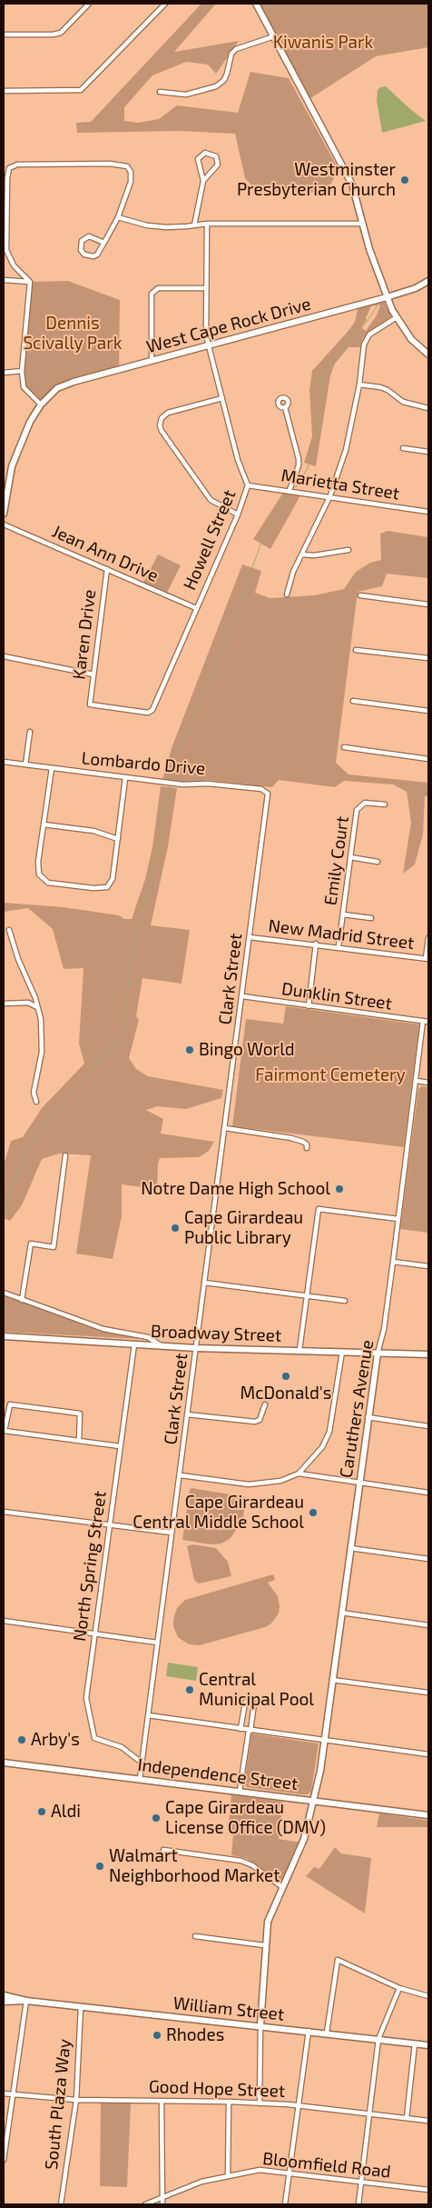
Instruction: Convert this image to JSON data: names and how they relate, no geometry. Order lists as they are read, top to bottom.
{
  "streets": {
    "street": [
      "West Cape Rock Drive",
      "Marietta Street",
      "Howell Street",
      "Jean Ann Drive",
      "Karen Drive",
      "Lombardo Drive",
      "Emily Court",
      "New Madrid Street",
      "Clark Street",
      "Dunklin Street",
      "Broadway Street",
      "Caruthers Avenue",
      "North Spring Street",
      "Independence Street",
      "William Street",
      "Good Hope Street",
      "South Plaza Way",
      "Bloomfield Road"
    ]
  },
  "crossings": [
    ["West Cape Rock Drive", "Howell Street"],
    ["Marietta Street", "Howell Street"],
    ["Howell Street", "Jean Ann Drive"],
    ["Howell Street", "Karen Drive"],
    ["Jean Ann Drive", "Karen Drive"],
    ["Lombardo Drive", "Clark Street"],
    ["Emily Court", "New Madrid Street"],
    ["New Madrid Street", "Clark Street"],
    ["Clark Street", "Dunklin Street"],
    ["Clark Street", "Broadway Street"],
    ["Clark Street", "North Spring Street"],
    ["Clark Street", "Independence Street"],
    ["Dunklin Street", "Caruthers Avenue"],
    ["Broadway Street", "Caruthers Avenue"],
    ["Broadway Street", "North Spring Street"],
    ["Caruthers Avenue", "Independence Street"],
    ["Caruthers Avenue", "William Street"],
    ["William Street", "South Plaza Way"],
    ["Good Hope Street", "South Plaza Way"]
  ],
  "parks": ["Kiwanis Park", "Dennis Scivally Park", "Fairmont Cemetery"],
  "places": [
    "Westminster Presbyterian Church",
    "Bingo World",
    "Notre Dame High School",
    "Cape Girardeau Public Library",
    "McDonald's",
    "Cape Girardeau Central Middle School",
    "Central Municipal Pool",
    "Arby's",
    "Aldi",
    "Cape Girardeau License Office (DMV)",
    "Walmart Neighborhood Market",
    "Rhodes"
  ]
}
